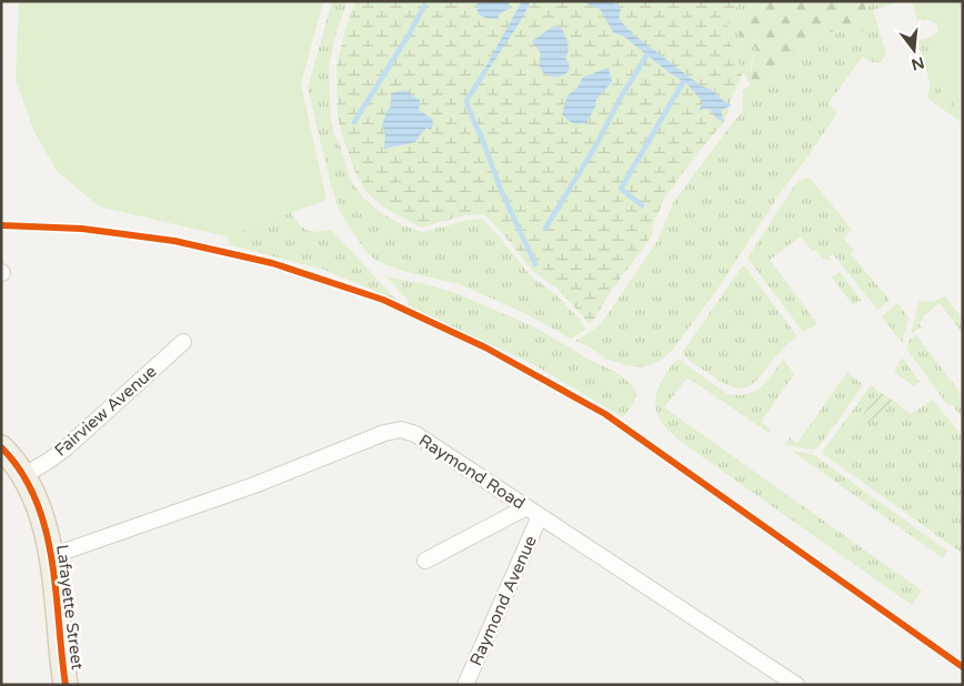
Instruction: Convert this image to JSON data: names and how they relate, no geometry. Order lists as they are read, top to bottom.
{
  "streets": {
    "main road": ["Lafayette Street"],
    "street": ["Fairview Avenue", "Raymond Road", "Raymond Avenue"]
  },
  "crossings": [
    ["Fairview Avenue", "Lafayette Street"],
    ["Raymond Road", "Raymond Avenue"],
    ["Raymond Road", "Lafayette Street"]
  ],
  "north": "bottom"
}
